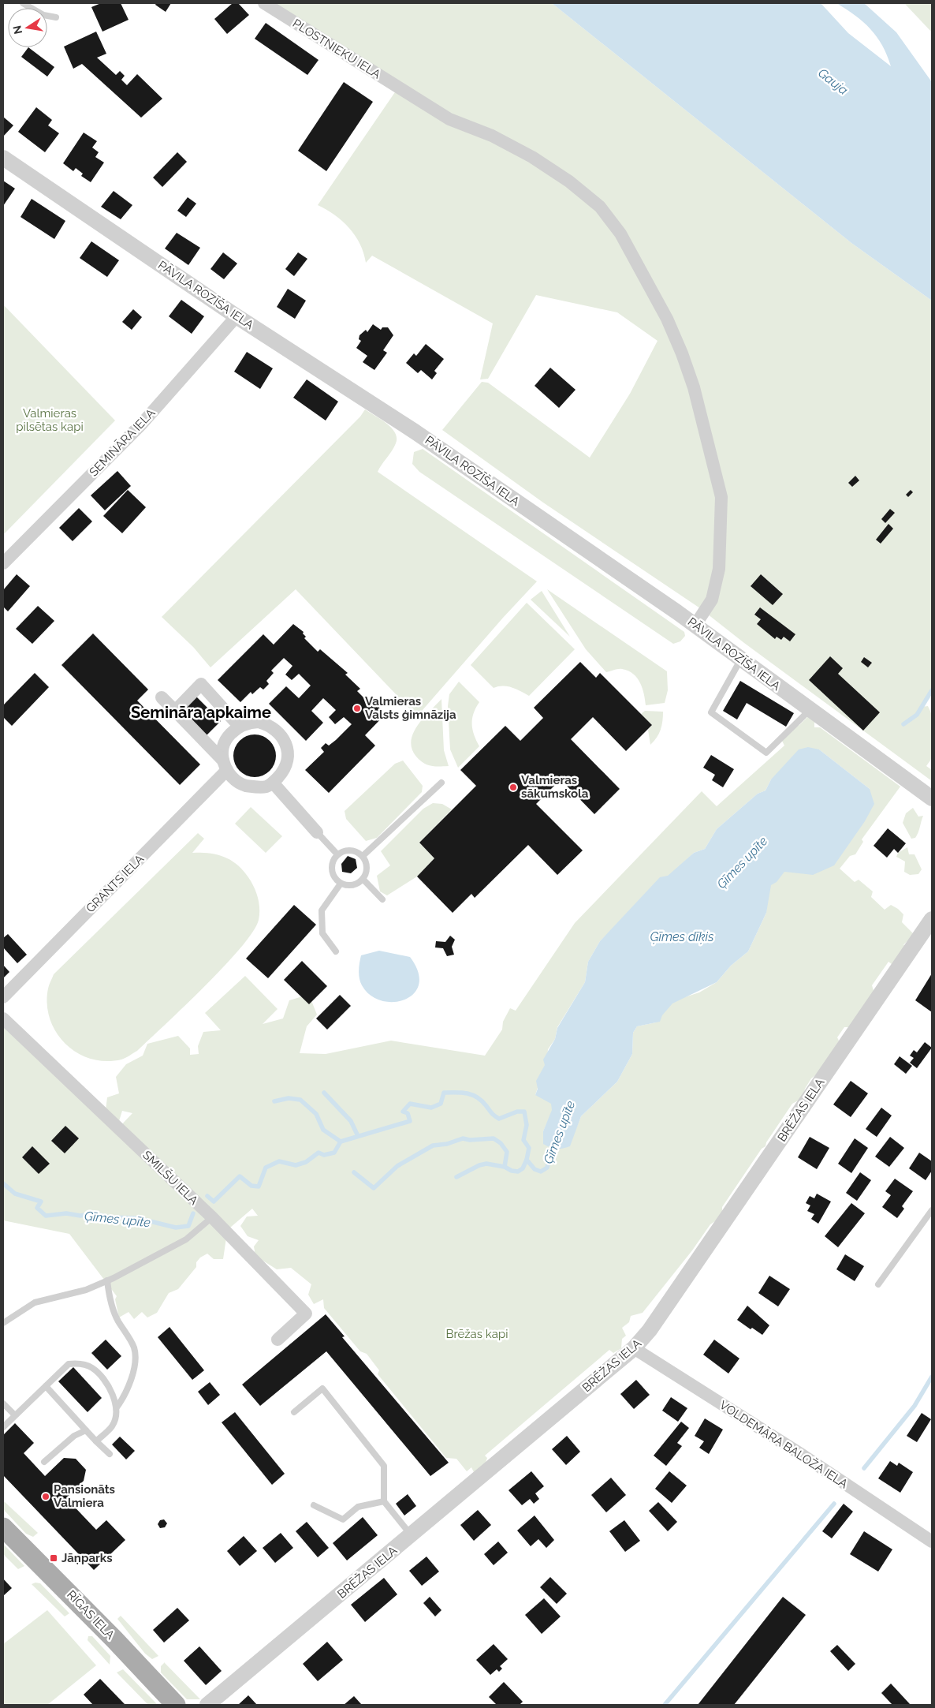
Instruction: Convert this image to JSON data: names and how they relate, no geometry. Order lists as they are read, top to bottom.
{
  "streets": {
    "main road": ["RĪGAS IELA"],
    "street": [
      "PLOSTNIEKU IELA",
      "PĀVILA ROZĪŠA IELA",
      "SEMINĀRA IELA",
      "GRANTS IELA",
      "BRĒŽAS IELA",
      "SMILŠU IELA",
      "VOLDEMĀRA BALOŽA IELA"
    ]
  },
  "crossings": [
    ["PLOSTNIEKU IELA", "PĀVILA ROZĪŠA IELA"],
    ["PĀVILA ROZĪŠA IELA", "SEMINĀRA IELA"],
    ["BRĒŽAS IELA", "VOLDEMĀRA BALOŽA IELA"]
  ],
  "districts": ["Semināra apkaime"],
  "water": ["Gauja", "Ģīmes upīte", "Ģīmes dīķis"],
  "parks": ["Valmieras pilsētas kapi", "Brēžas kapi"],
  "places": {
    "other": ["Valmieras Valsts ģimnāzija", "Valmieras sākumskola", "Pansionāts Valmiera"],
    "transit": ["Jāņparks"]
  },
  "north": "left"
}
